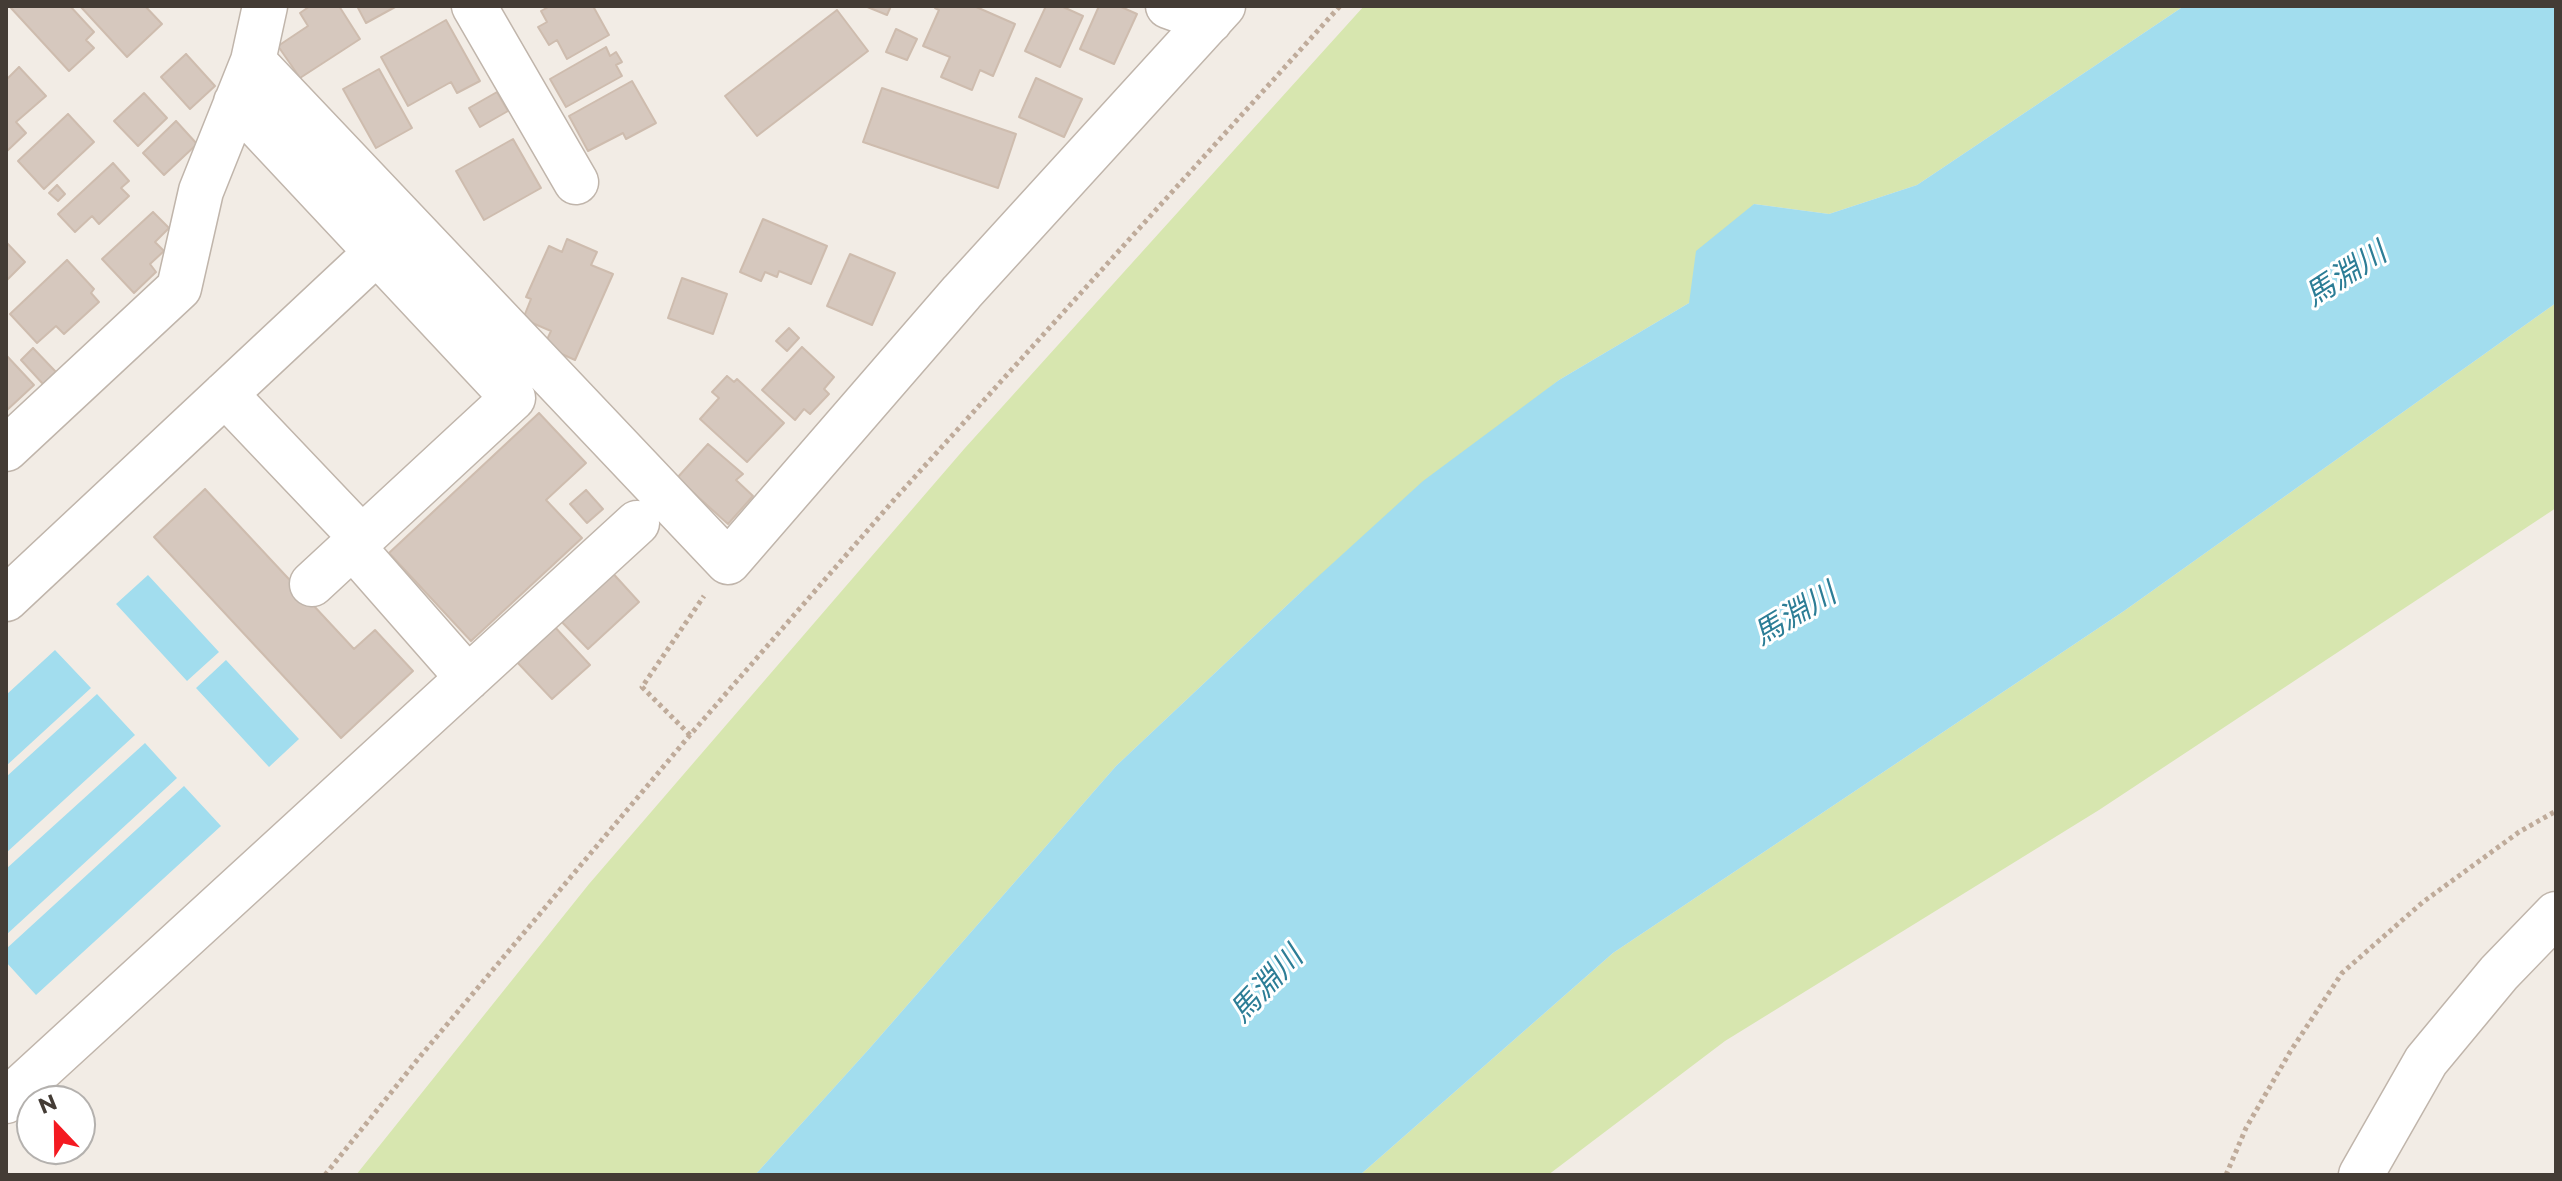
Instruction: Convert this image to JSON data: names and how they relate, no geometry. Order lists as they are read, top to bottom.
{
  "water": ["馬淵川"],
  "north": "top"
}
